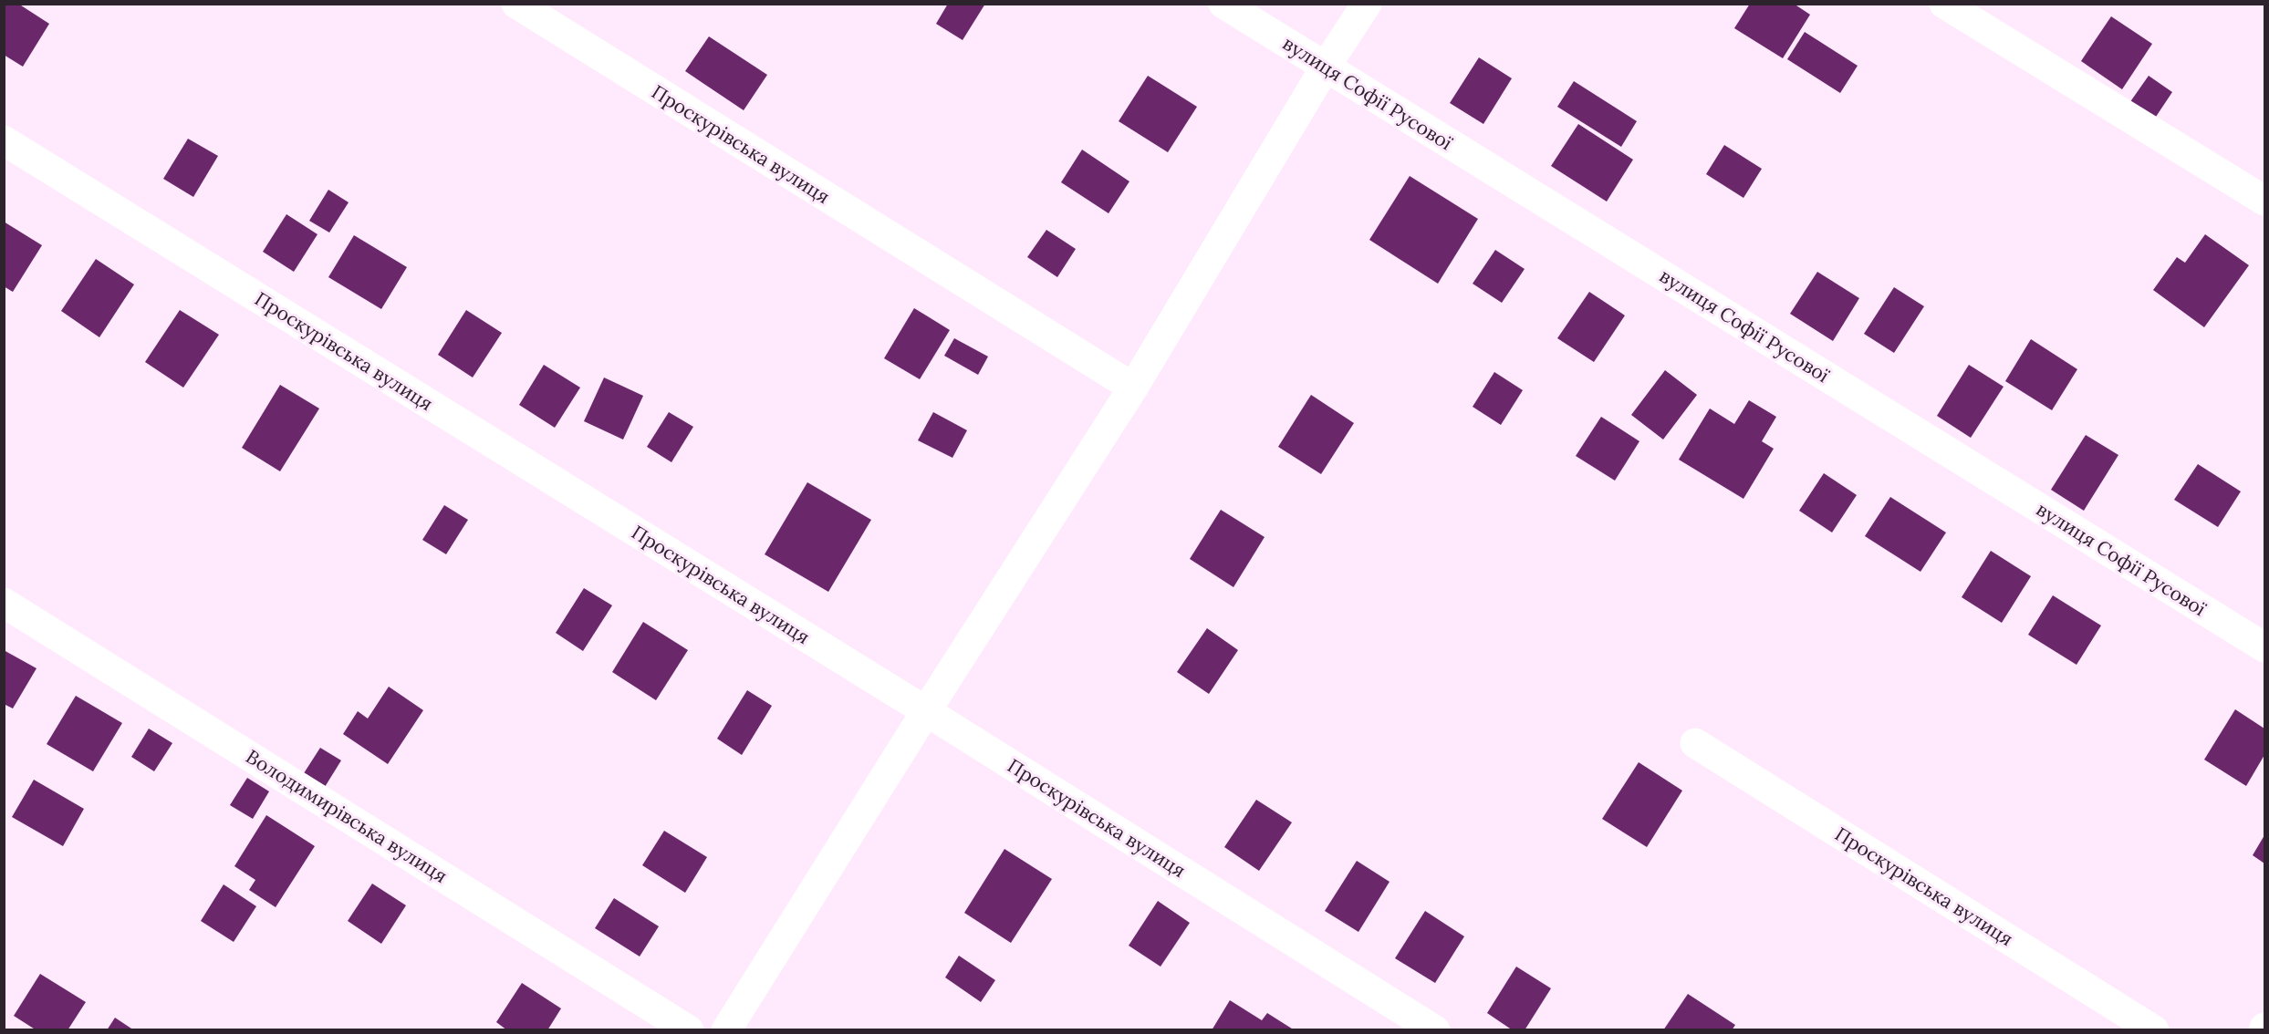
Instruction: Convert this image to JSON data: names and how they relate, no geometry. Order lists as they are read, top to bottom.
{
  "streets": {
    "street": ["вулиця Софії Русової", "Проскурівська вулиця", "Володимирівська вулиця"]
  }
}
